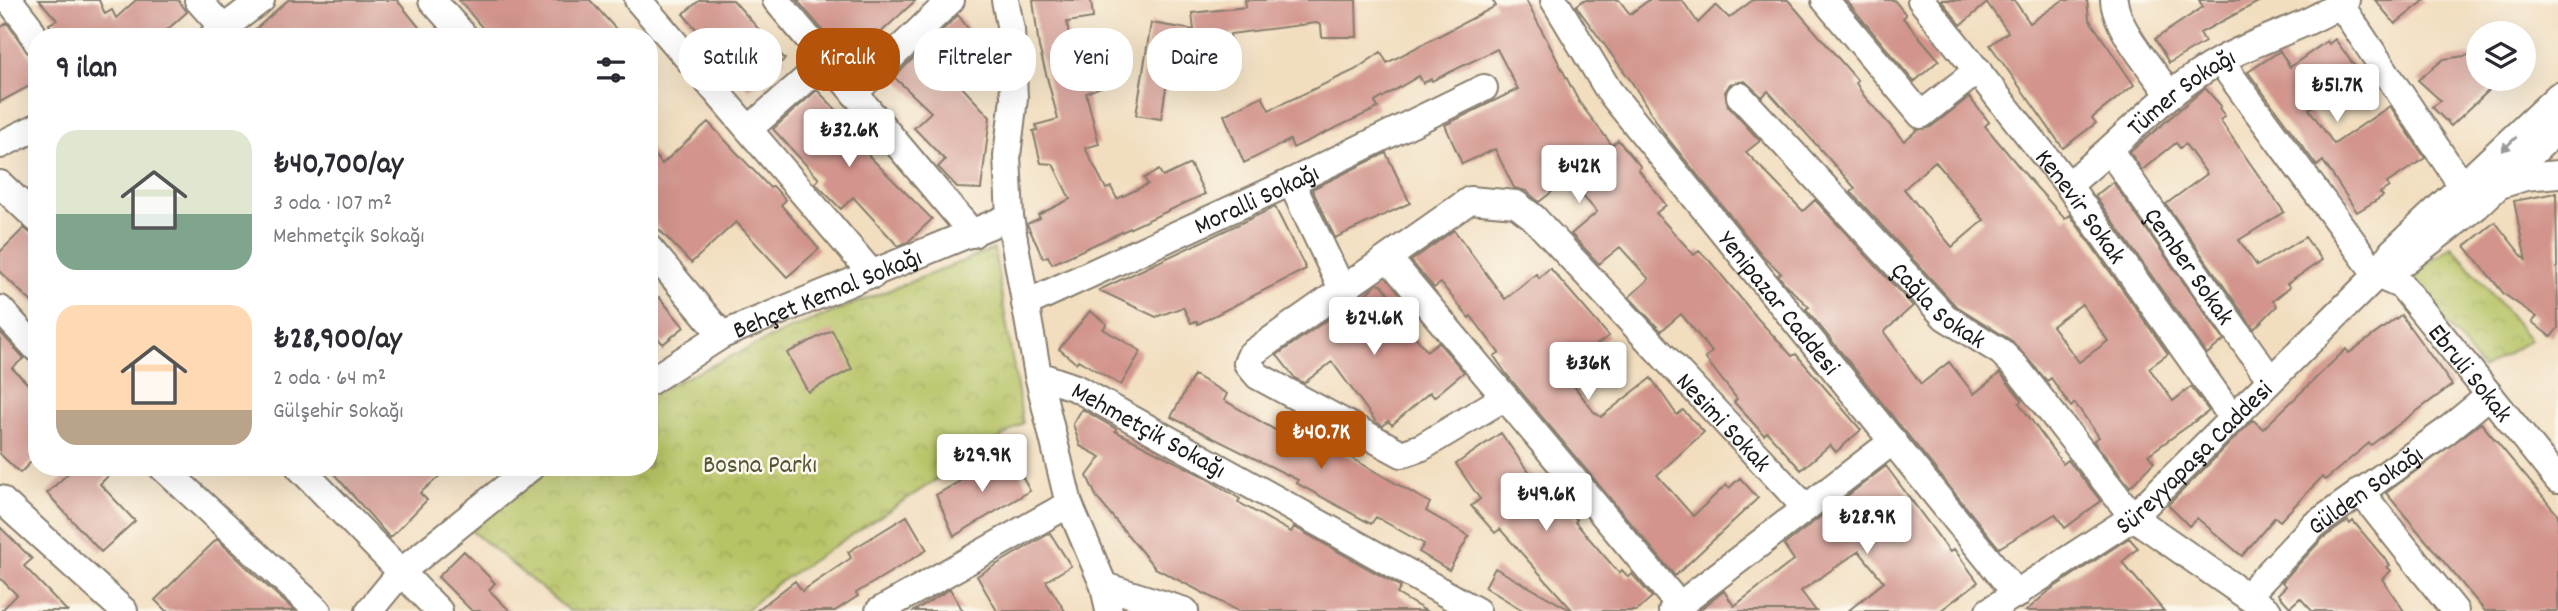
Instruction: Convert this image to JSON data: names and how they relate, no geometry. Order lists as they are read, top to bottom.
{
  "streets": {
    "street": [
      "Tümer Sokağı",
      "Moralli Sokağı",
      "Kenevir Sokak",
      "Çember Sokak",
      "Behçet Kemal Sokağı",
      "Yenipazar Caddesi",
      "Çağla Sokak",
      "Ebruli Sokak",
      "Nesimi Sokak",
      "Mehmetçik Sokağı",
      "Süreyyapaşa Caddesi",
      "Gülden Sokağı"
    ]
  },
  "crossings": [
    ["Tümer Sokağı", "Kenevir Sokak"],
    ["Tümer Sokağı", "Çember Sokak"],
    ["Kenevir Sokak", "Süreyyapaşa Caddesi"],
    ["Çember Sokak", "Süreyyapaşa Caddesi"],
    ["Yenipazar Caddesi", "Süreyyapaşa Caddesi"],
    ["Çağla Sokak", "Süreyyapaşa Caddesi"],
    ["Çağla Sokak", "Gülden Sokağı"],
    ["Ebruli Sokak", "Süreyyapaşa Caddesi"],
    ["Ebruli Sokak", "Gülden Sokağı"]
  ],
  "parks": ["Bosna Parkı"],
  "page": {
    "chip": [
      "Satılık",
      "Kiralık",
      "Filtreler",
      "Yeni",
      "Daire"
    ],
    "heading": "9 ilan",
    "price": [
      "₺51.7K",
      "₺32.6K",
      "₺42K",
      "₺24.6K",
      "₺36K",
      "₺40.7K",
      "₺29.9K",
      "₺49.6K",
      "₺28.9K"
    ],
    "list": [
      {
        "name": "₺40,700/ay",
        "note": "3 oda · 107 m² · Mehmetçik Sokağı"
      },
      {
        "name": "₺28,900/ay",
        "note": "2 oda · 64 m² · Gülşehir Sokağı"
      }
    ]
  }
}
